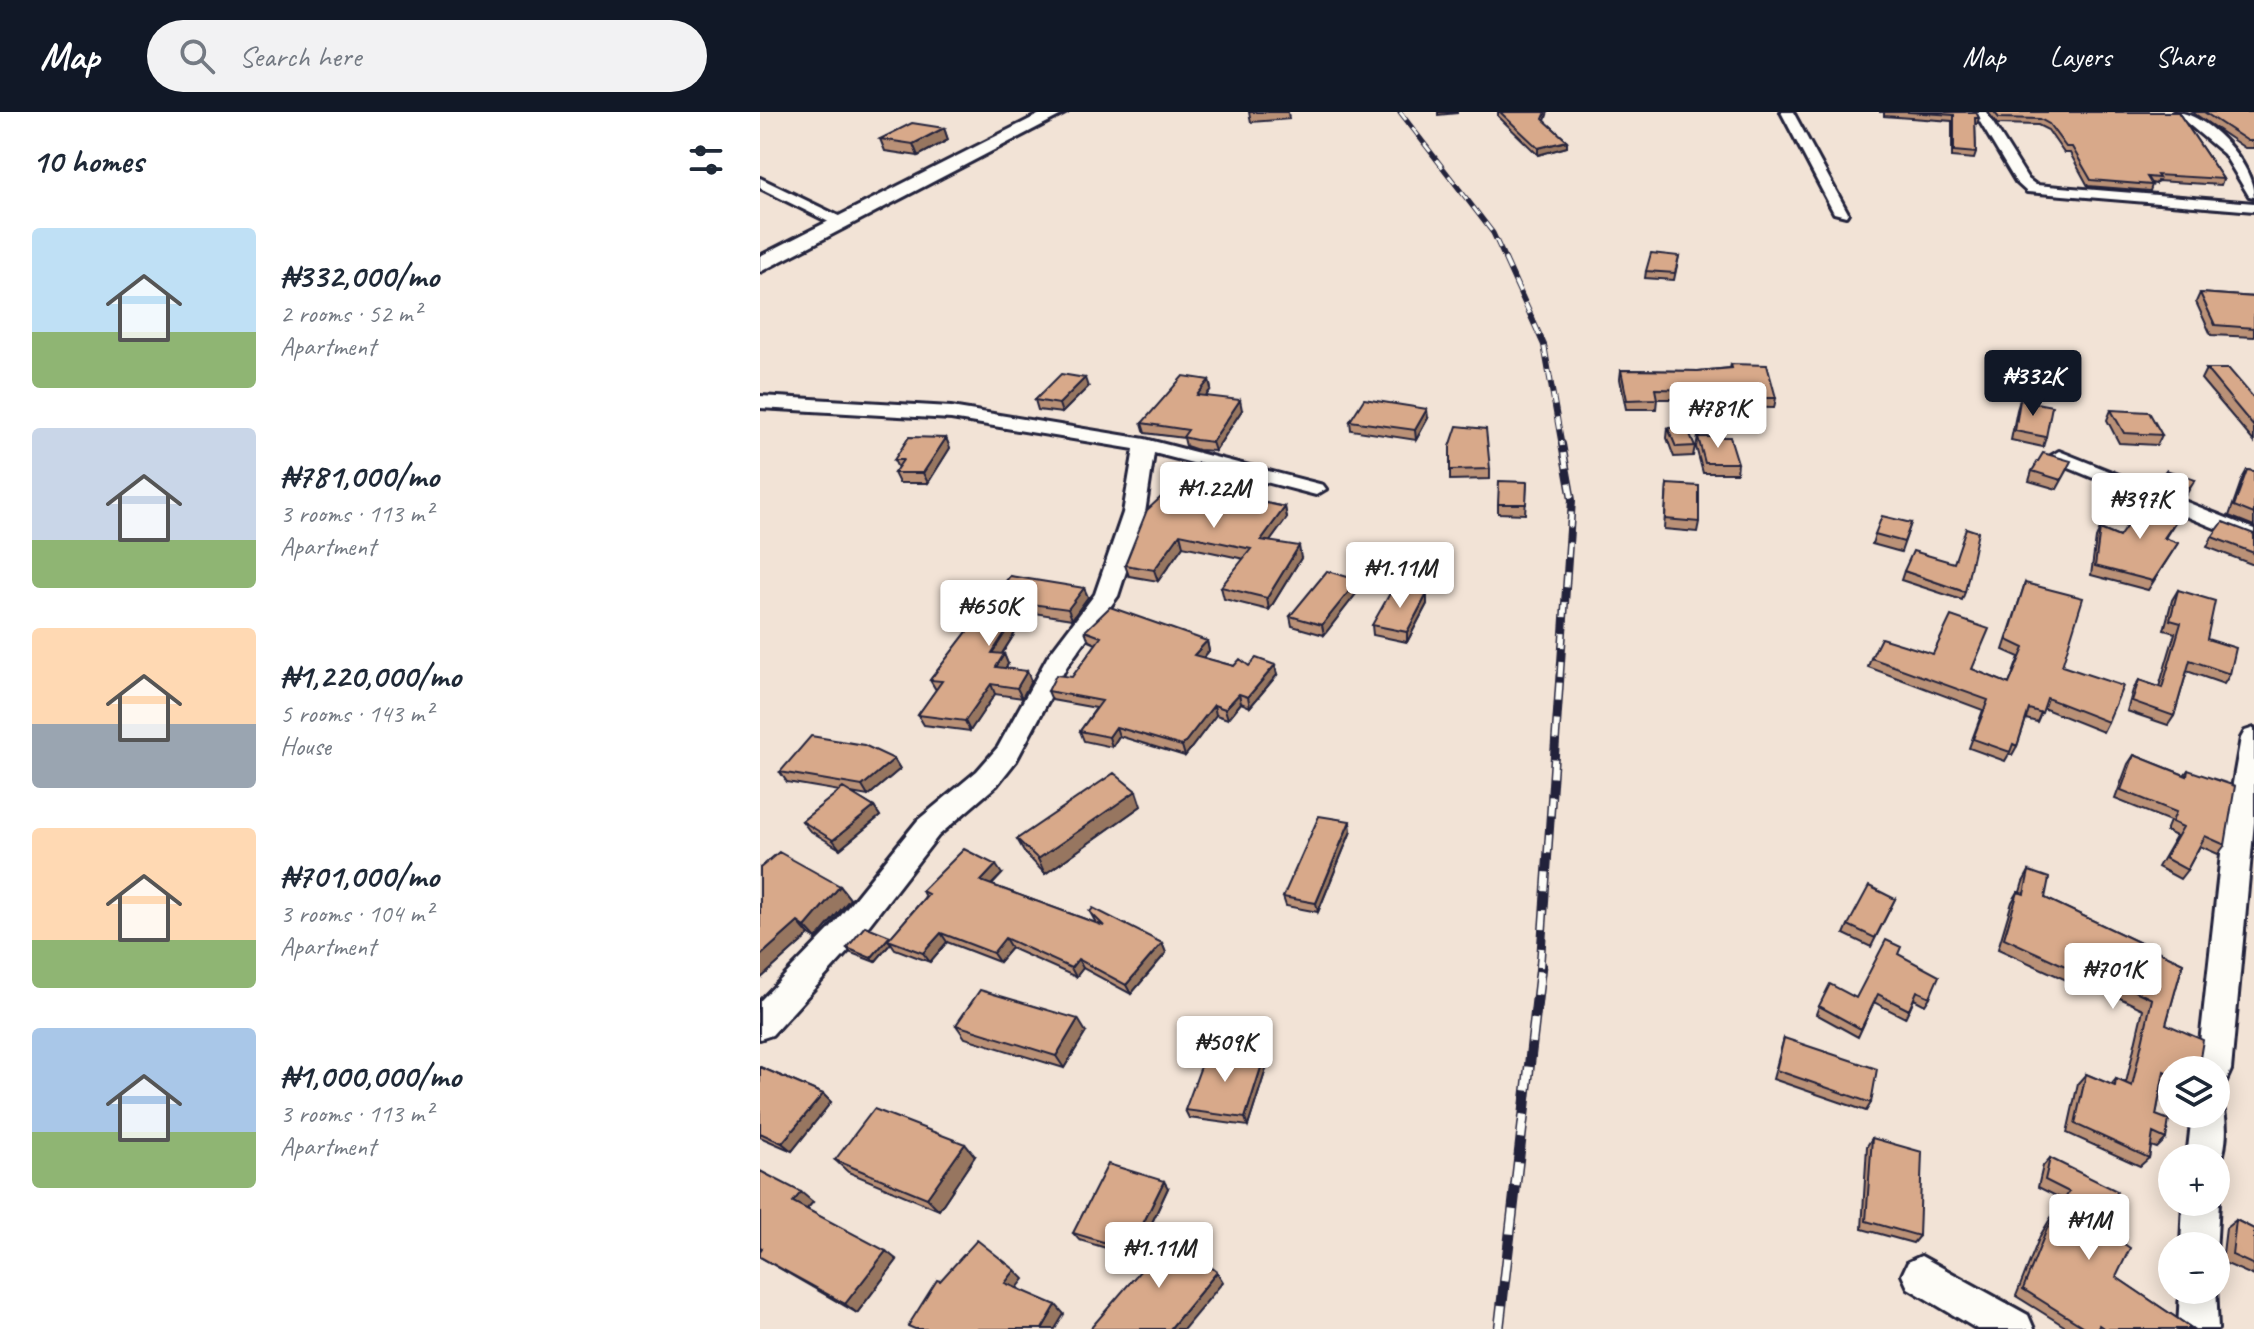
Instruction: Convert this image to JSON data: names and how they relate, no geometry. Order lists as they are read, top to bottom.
{
  "page": {
    "header": "Map",
    "search": "Search here",
    "nav": ["Map", "Layers", "Share"],
    "heading": "10 homes",
    "list": [
      {
        "name": "₦332,000/mo",
        "note": "2 rooms · 52 m² · Apartment"
      },
      {
        "name": "₦781,000/mo",
        "note": "3 rooms · 113 m² · Apartment"
      },
      {
        "name": "₦1,220,000/mo",
        "note": "5 rooms · 143 m² · House"
      },
      {
        "name": "₦701,000/mo",
        "note": "3 rooms · 104 m² · Apartment"
      },
      {
        "name": "₦1,000,000/mo",
        "note": "3 rooms · 113 m² · Apartment"
      }
    ],
    "price": [
      "₦332K",
      "₦781K",
      "₦1.22M",
      "₦397K",
      "₦1.11M",
      "₦650K",
      "₦701K",
      "₦509K",
      "₦1M",
      "₦1.11M"
    ],
    "map_buttons": ["+", "−"]
  }
}
